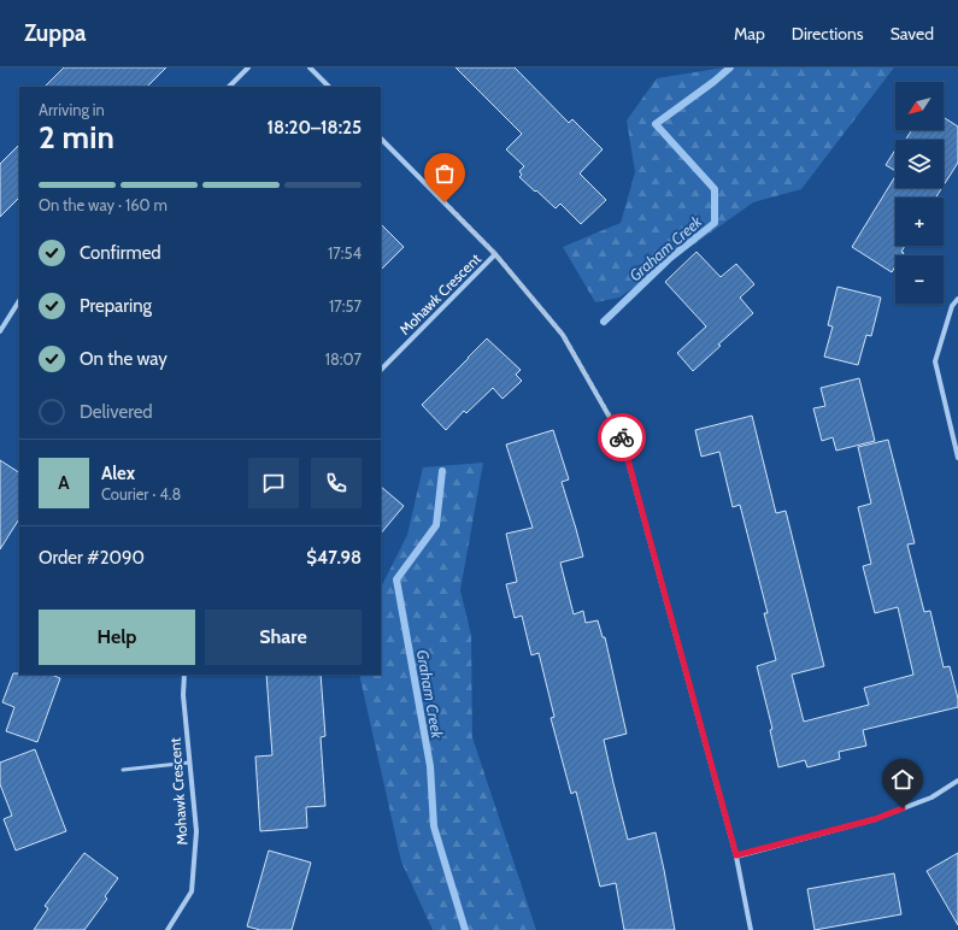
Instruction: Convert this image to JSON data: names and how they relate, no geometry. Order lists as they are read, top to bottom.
{
  "streets": {
    "street": ["Mohawk Crescent"]
  },
  "water": ["Graham Creek"],
  "north": "bottom left",
  "page": {
    "header": "Zuppa",
    "nav": ["Map", "Directions", "Saved"],
    "map_buttons": ["+", "−"],
    "heading": ["2 min", "Arriving in", "18:20–18:25"],
    "panel": [
      "Alex",
      "Courier · 4.8",
      "Order #2090",
      "$47.98"
    ],
    "bar": "On the way · 160 m",
    "list": [
      ["Confirmed", "17:54"],
      ["Preparing", "17:57"],
      ["On the way", "18:07"],
      "Delivered"
    ],
    "round": "A",
    "buttons": ["Help", "Share"]
  }
}
